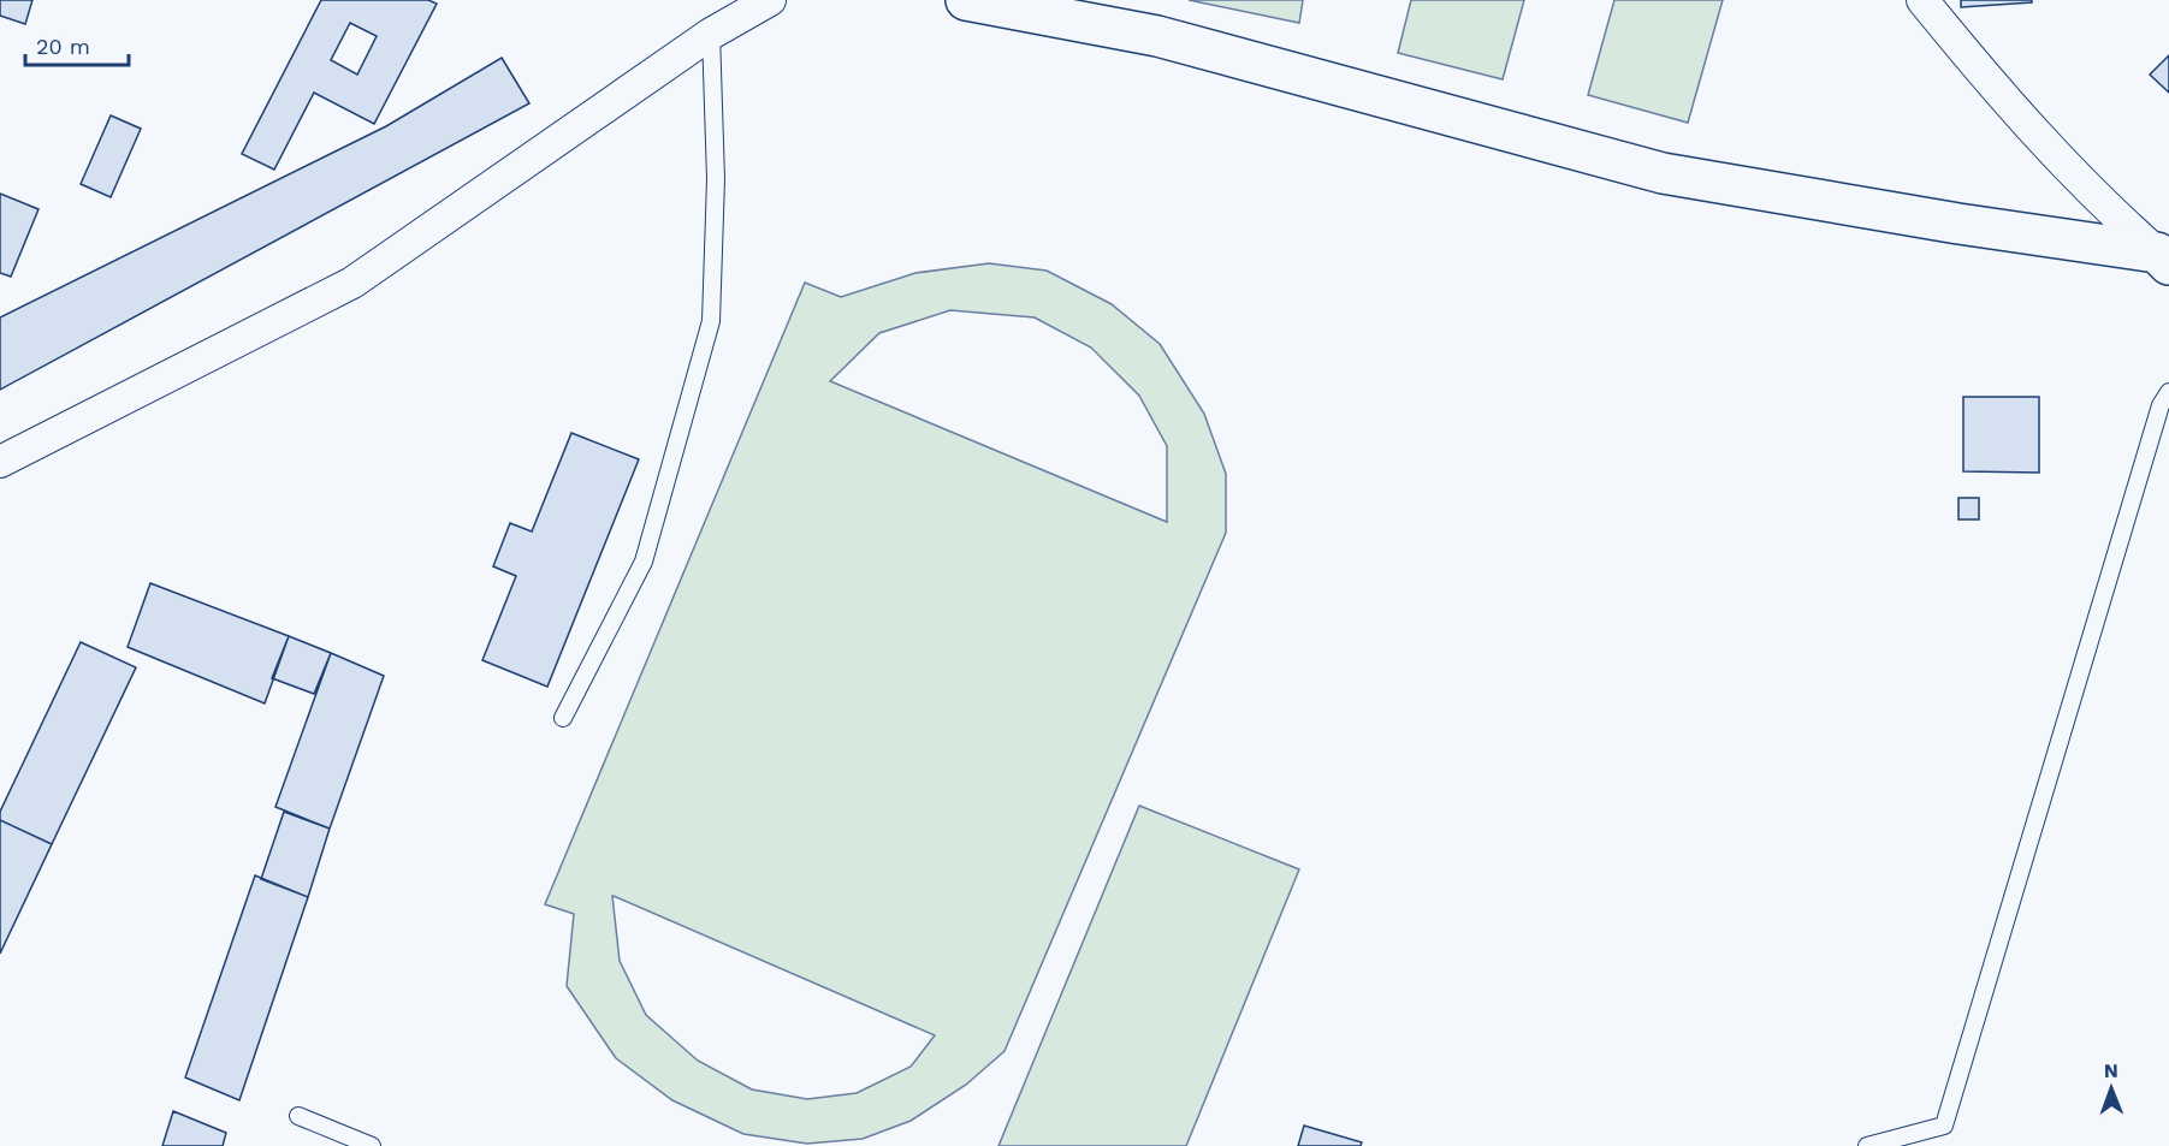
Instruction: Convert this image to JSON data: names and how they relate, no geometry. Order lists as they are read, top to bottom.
{
  "scale_bar": "20 m",
  "north": "top"
}
